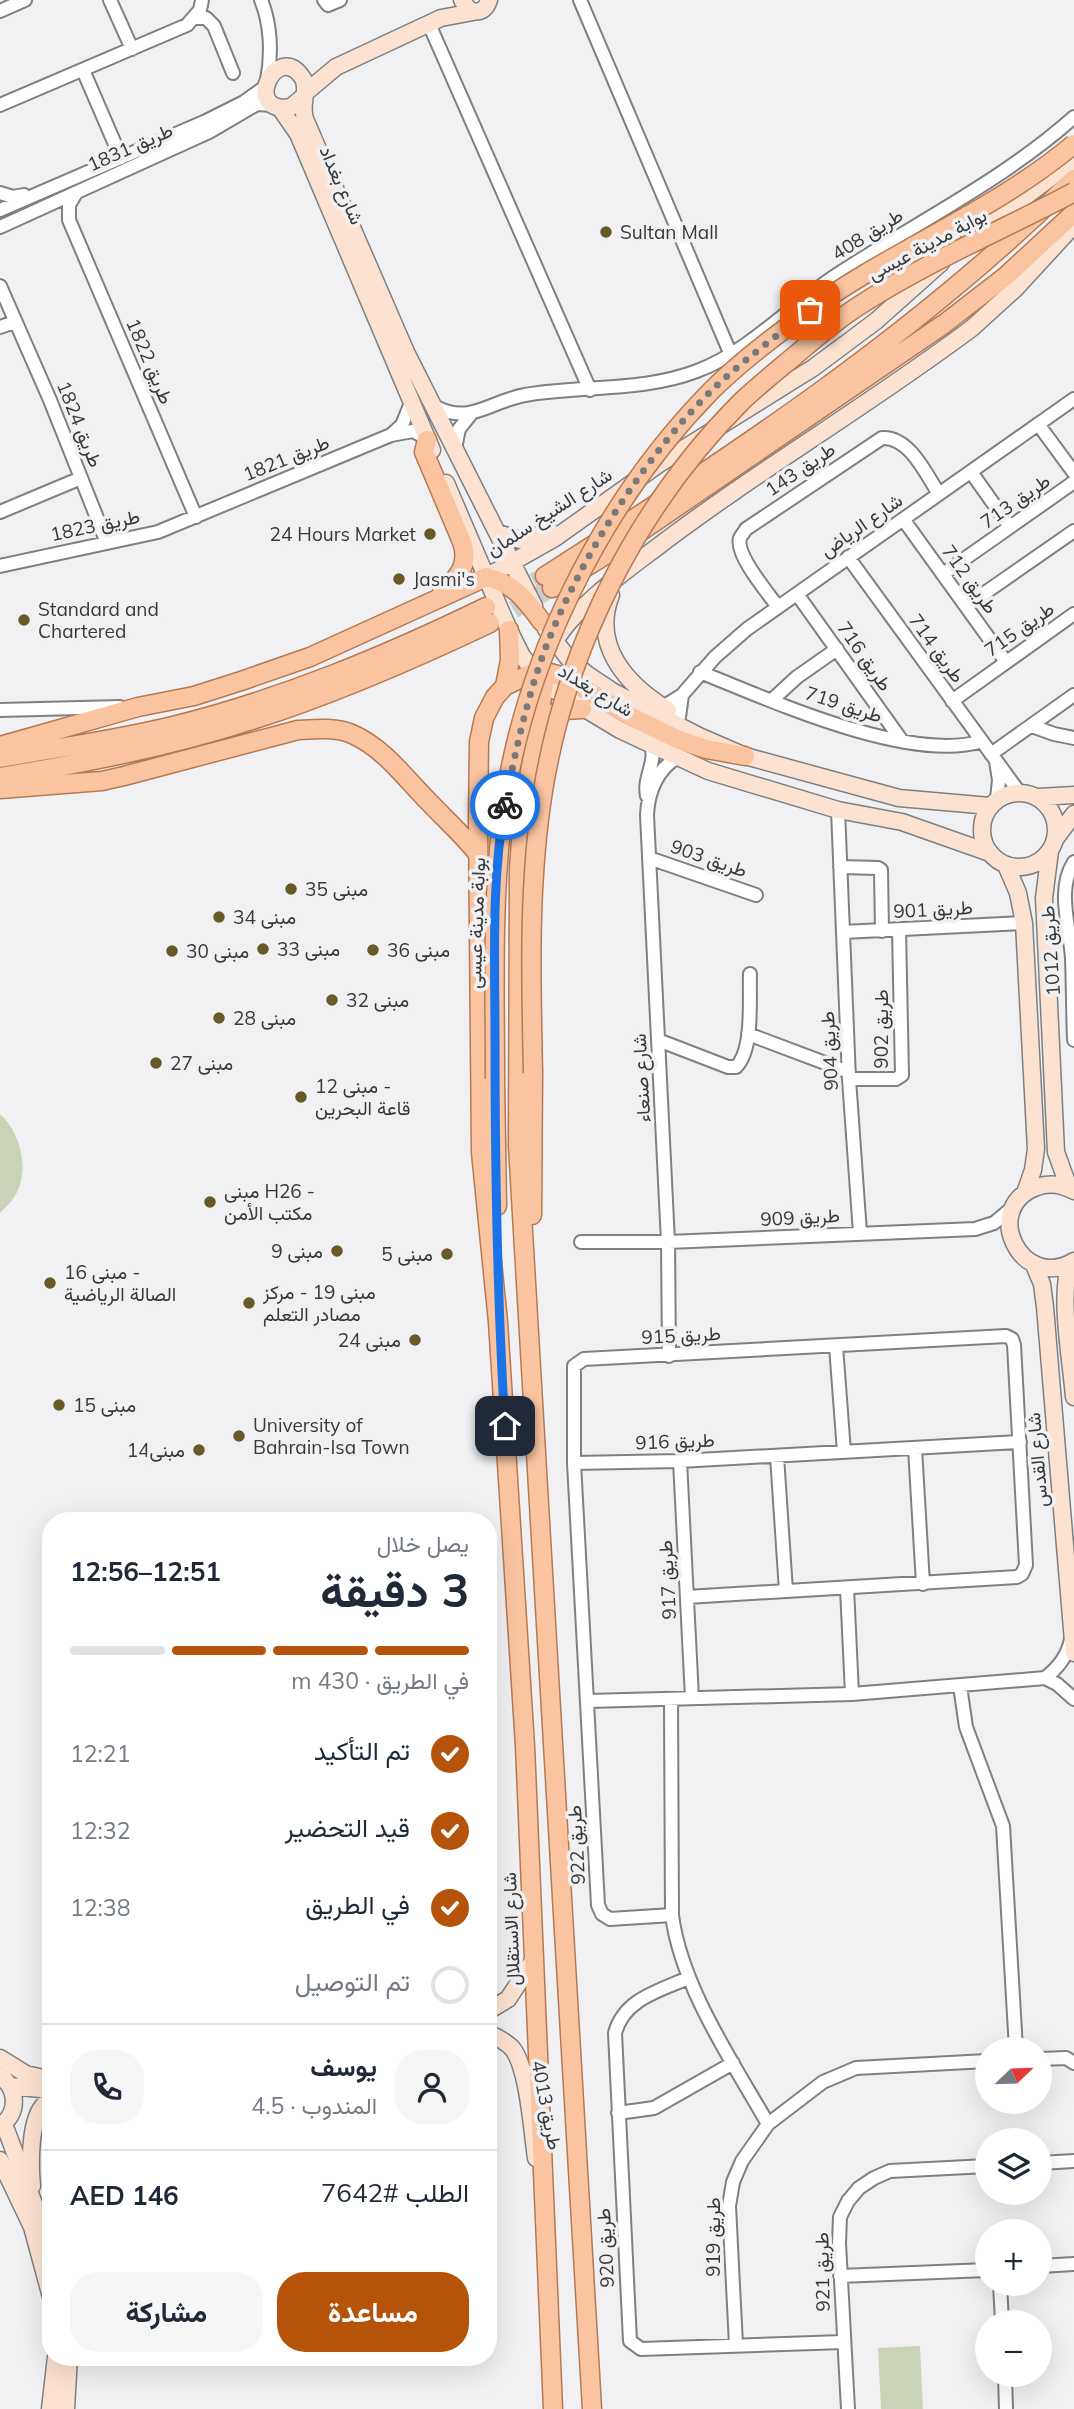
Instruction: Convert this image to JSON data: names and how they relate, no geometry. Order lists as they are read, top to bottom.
{
  "streets": {
    "main road": [
      "شارع بغداد",
      "بوابة مدينة عيسى",
      "شارع الشيخ سلمان",
      "شارع القدس",
      "شارع الاستقلال",
      "طريق 4013"
    ],
    "street": [
      "طريق 1831",
      "طريق 408",
      "طريق 1822",
      "طريق 1824",
      "طريق 1821",
      "طريق 143",
      "طريق 713",
      "طريق 1823",
      "شارع الرياض",
      "طريق 712",
      "طريق 715",
      "طريق 714",
      "طريق 716",
      "طريق 719",
      "طريق 903",
      "طريق 901",
      "طريق 1012",
      "طريق 902",
      "طريق 904",
      "شارع صنعاء",
      "طريق 909",
      "طريق 915",
      "طريق 916",
      "طريق 917",
      "طريق 922",
      "طريق 919",
      "طريق 920",
      "طريق 921"
    ]
  },
  "crossings": [
    ["طريق 1831", "شارع بغداد"],
    ["شارع بغداد", "طريق 1821"],
    ["شارع بغداد", "شارع الشيخ سلمان"],
    ["شارع بغداد", "طريق 714"],
    ["شارع بغداد", "طريق 904"],
    ["شارع بغداد", "شارع صنعاء"],
    ["بوابة مدينة عيسى", "شارع الاستقلال"],
    ["طريق 1822", "طريق 1821"],
    ["طريق 1822", "طريق 1823"],
    ["طريق 1824", "طريق 1823"],
    ["طريق 1821", "طريق 1823"],
    ["طريق 143", "شارع الرياض"],
    ["طريق 713", "شارع الرياض"],
    ["طريق 713", "طريق 712"],
    ["شارع الرياض", "طريق 712"],
    ["شارع الرياض", "طريق 714"],
    ["شارع الرياض", "طريق 716"],
    ["شارع الرياض", "طريق 719"],
    ["طريق 712", "طريق 715"],
    ["طريق 715", "طريق 714"],
    ["طريق 714", "طريق 719"],
    ["طريق 716", "طريق 719"],
    ["طريق 903", "شارع صنعاء"],
    ["طريق 901", "طريق 902"],
    ["طريق 901", "طريق 904"],
    ["طريق 902", "طريق 904"],
    ["طريق 904", "طريق 909"],
    ["شارع صنعاء", "طريق 909"],
    ["شارع صنعاء", "طريق 915"],
    ["طريق 915", "طريق 916"],
    ["طريق 915", "طريق 917"],
    ["طريق 915", "طريق 922"],
    ["طريق 916", "طريق 917"],
    ["شارع الاستقلال", "طريق 4013"],
    ["طريق 919", "طريق 920"],
    ["طريق 920", "طريق 921"]
  ],
  "places": [
    "Sultan Mall",
    "24 Hours Market",
    "Jasmi's",
    "Standard and Chartered",
    "مبنى 35",
    "مبنى 34",
    "مبنى 33",
    "مبنى 36",
    "مبنى 30",
    "مبنى 32",
    "مبنى 28",
    "مبنى 27",
    "مبنى 12 - قاعة البحرين",
    "مبنى H26 - مكتب الأمن",
    "مبنى 9",
    "مبنى 5",
    "مبنى 16 - الصالة الرياضية",
    "مبنى 19 - مركز مصادر التعلم",
    "مبنى 24",
    "مبنى 15",
    "University of Bahrain-Isa Town",
    "مبنى14"
  ],
  "north": "top right",
  "page": {
    "heading": ["3 دقيقة", "يصل خلال", "12:51–12:56"],
    "panel": [
      "يوسف",
      "المندوب · 4.5",
      "الطلب #7642",
      "AED 146"
    ],
    "bar": "في الطريق · 430 m",
    "list": [
      ["تم التأكيد", "12:21"],
      ["قيد التحضير", "12:32"],
      ["في الطريق", "12:38"],
      "تم التوصيل"
    ],
    "map_buttons": ["+", "−"],
    "buttons": ["مساعدة", "مشاركة"]
  }
}
